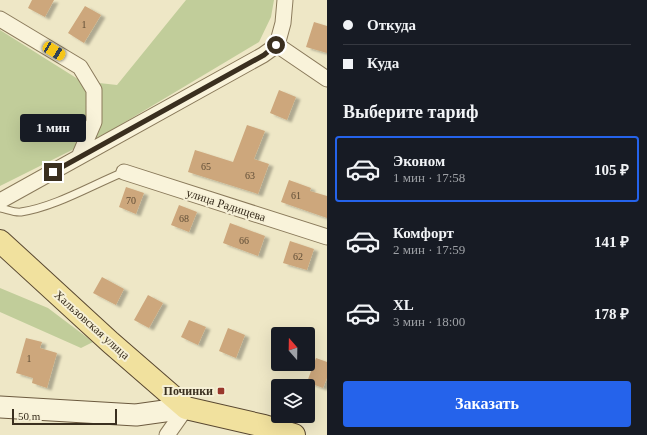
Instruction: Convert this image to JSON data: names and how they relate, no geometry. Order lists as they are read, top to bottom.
{
  "streets": {
    "main road": ["Хальзовская улица"],
    "street": ["улица Радищева"]
  },
  "places": {
    "transit": ["Починки"]
  },
  "house_numbers": [
    "1",
    "65",
    "63",
    "61",
    "70",
    "68",
    "66",
    "62",
    "1"
  ],
  "scale_bar": "50 m",
  "north": "top",
  "page": {
    "banner": ["Откуда", "Куда"],
    "heading": "Выберите тариф",
    "bubble": "1 мин",
    "list": [
      {
        "name": "Эконом",
        "note": "1 мин · 17:58",
        "value": "105 ₽"
      },
      {
        "name": "Комфорт",
        "note": "2 мин · 17:59",
        "value": "141 ₽"
      },
      {
        "name": "XL",
        "note": "3 мин · 18:00",
        "value": "178 ₽"
      }
    ],
    "buttons": "Заказать",
    "scale": "50 m"
  }
}
